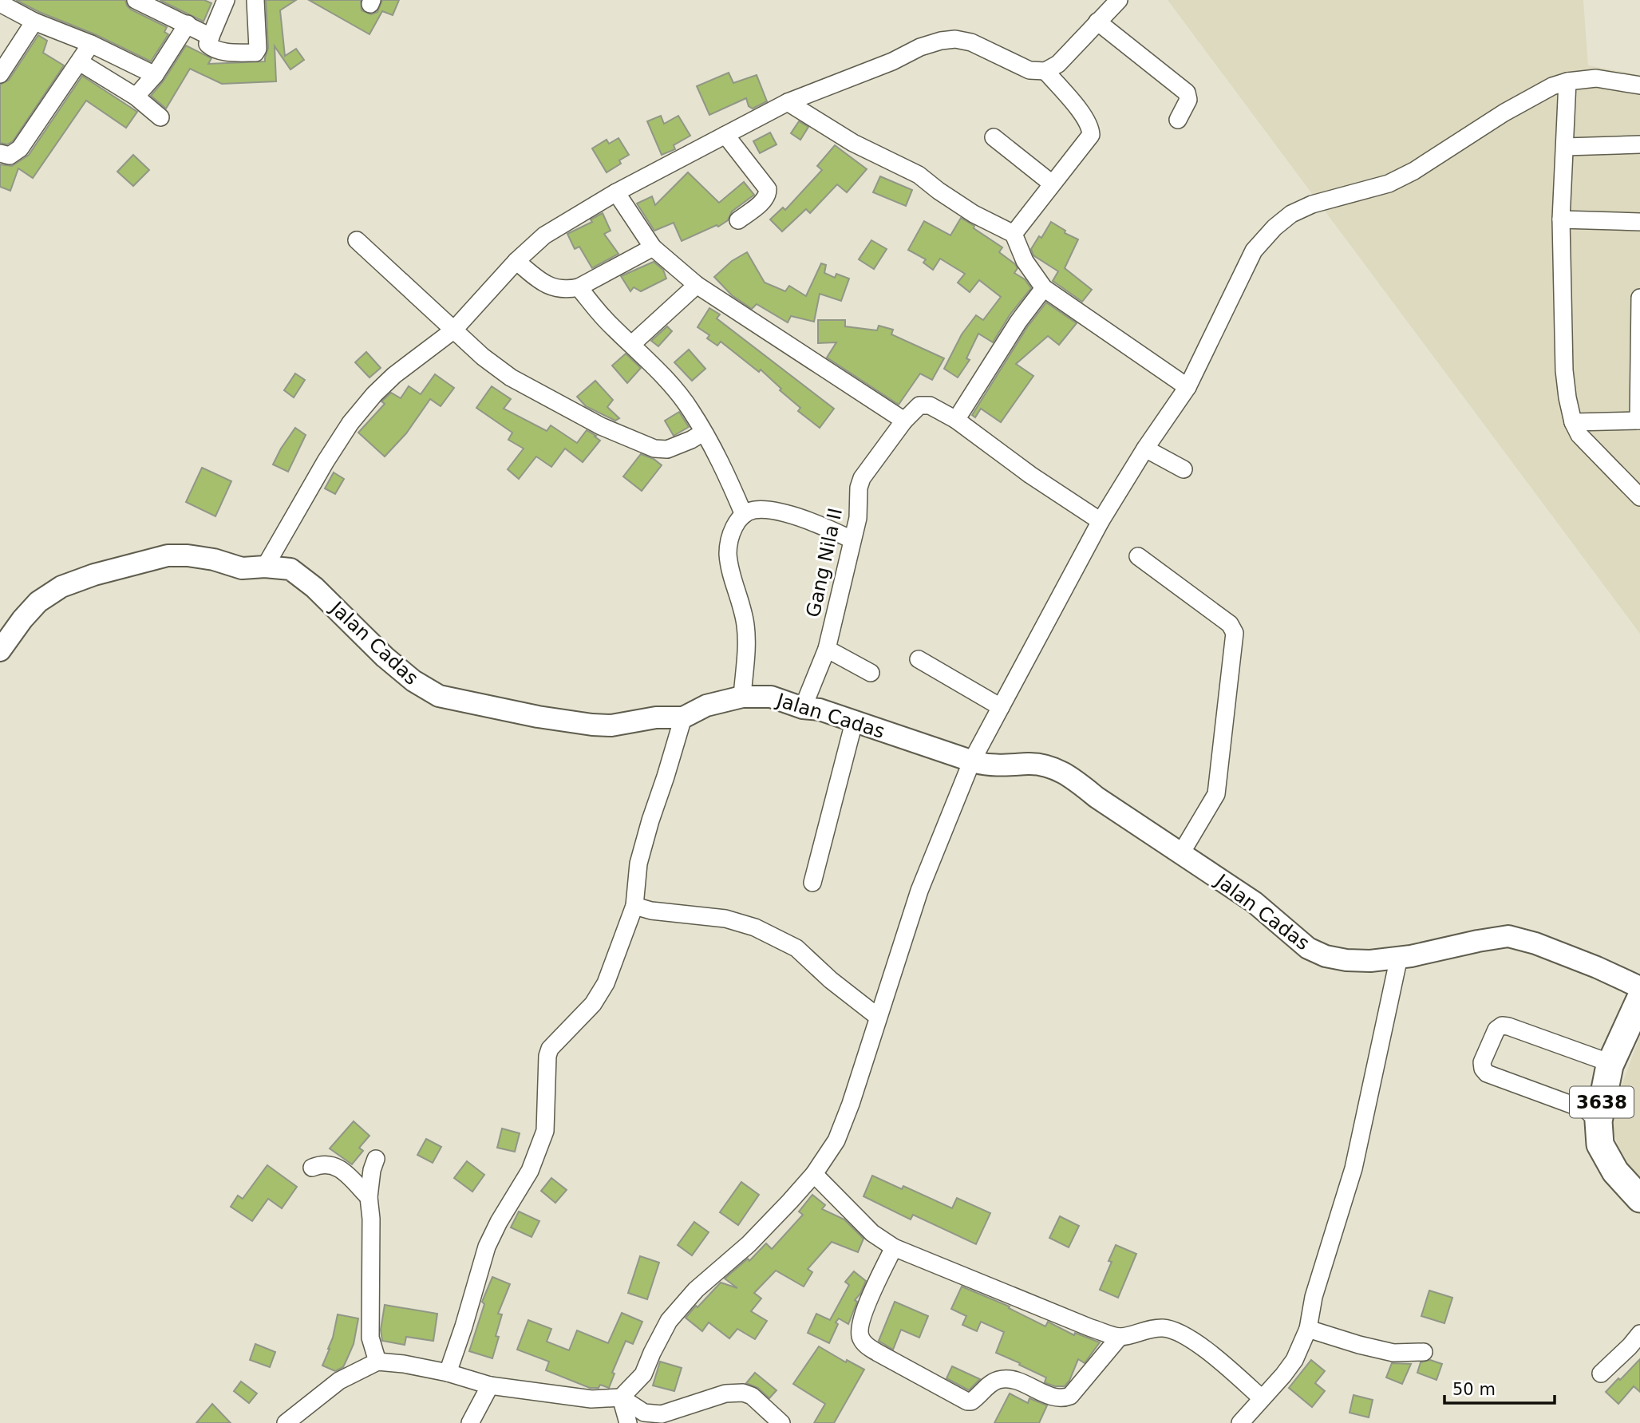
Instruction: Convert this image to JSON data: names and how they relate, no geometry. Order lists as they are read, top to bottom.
{
  "streets": {
    "main road": ["3638"],
    "street": ["Gang Nila II", "Jalan Cadas"]
  },
  "crossings": [
    ["Gang Nila II", "Jalan Cadas"]
  ],
  "scale_bar": "50 m"
}
